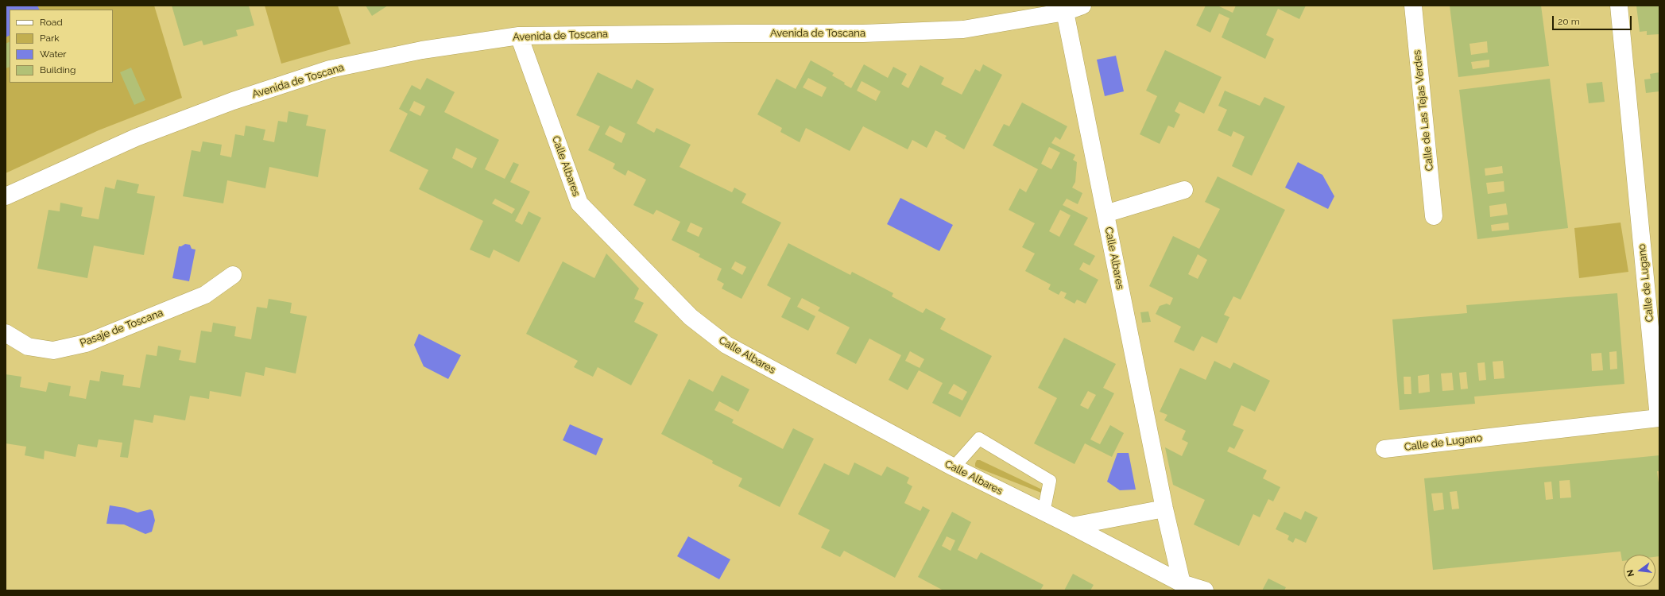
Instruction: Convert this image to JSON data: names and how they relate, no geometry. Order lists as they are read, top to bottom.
{
  "streets": {
    "street": [
      "Avenida de Toscana",
      "Calle de Las Tejas Verdes",
      "Calle Albares",
      "Calle de Lugano",
      "Pasaje de Toscana"
    ]
  },
  "crossings": [
    ["Avenida de Toscana", "Calle Albares"]
  ],
  "legend": [
    "Road",
    "Park",
    "Water",
    "Building"
  ],
  "scale_bar": "20 m",
  "north": "left"
}
